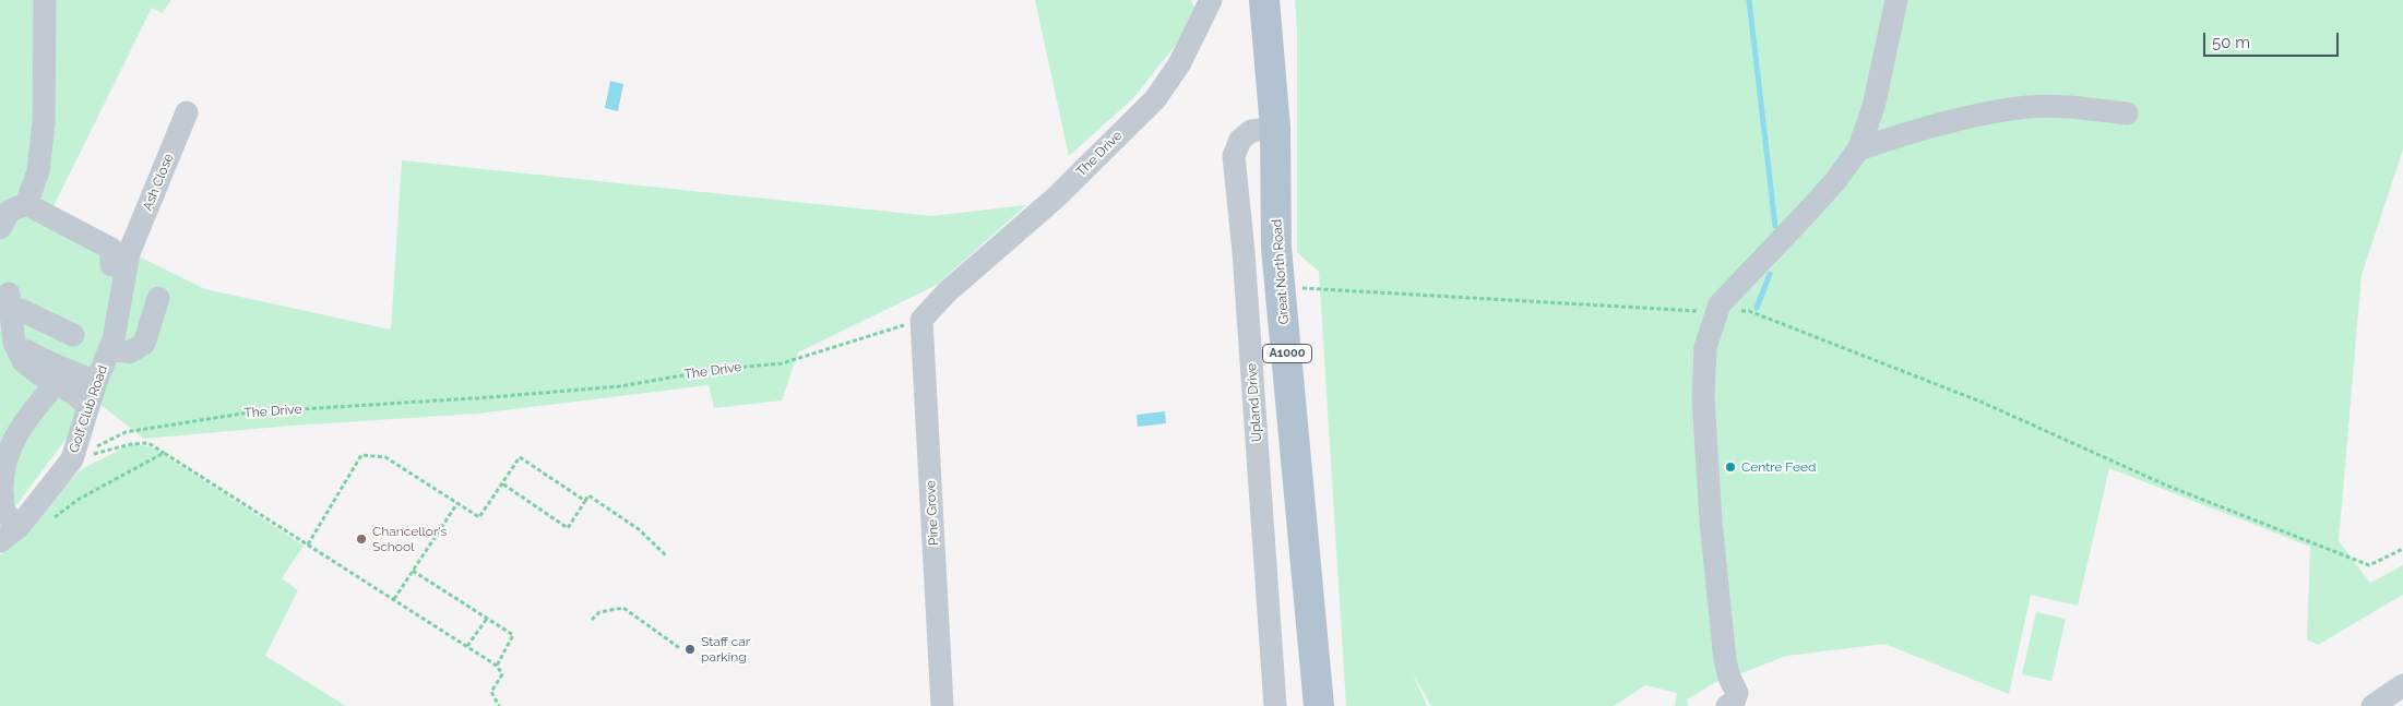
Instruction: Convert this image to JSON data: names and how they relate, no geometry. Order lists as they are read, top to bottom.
{
  "streets": {
    "main road": ["Great North Road", "A1000"],
    "street": [
      "The Drive",
      "Ash Close",
      "Upland Drive",
      "Golf Club Road",
      "Pine Grove"
    ]
  },
  "crossings": [
    ["The Drive", "Golf Club Road"],
    ["The Drive", "Pine Grove"],
    ["Ash Close", "Golf Club Road"],
    ["Great North Road", "Upland Drive"]
  ],
  "places": ["Centre Feed", "Chancellor's School", "Staff car parking"],
  "scale_bar": "50 m"
}
